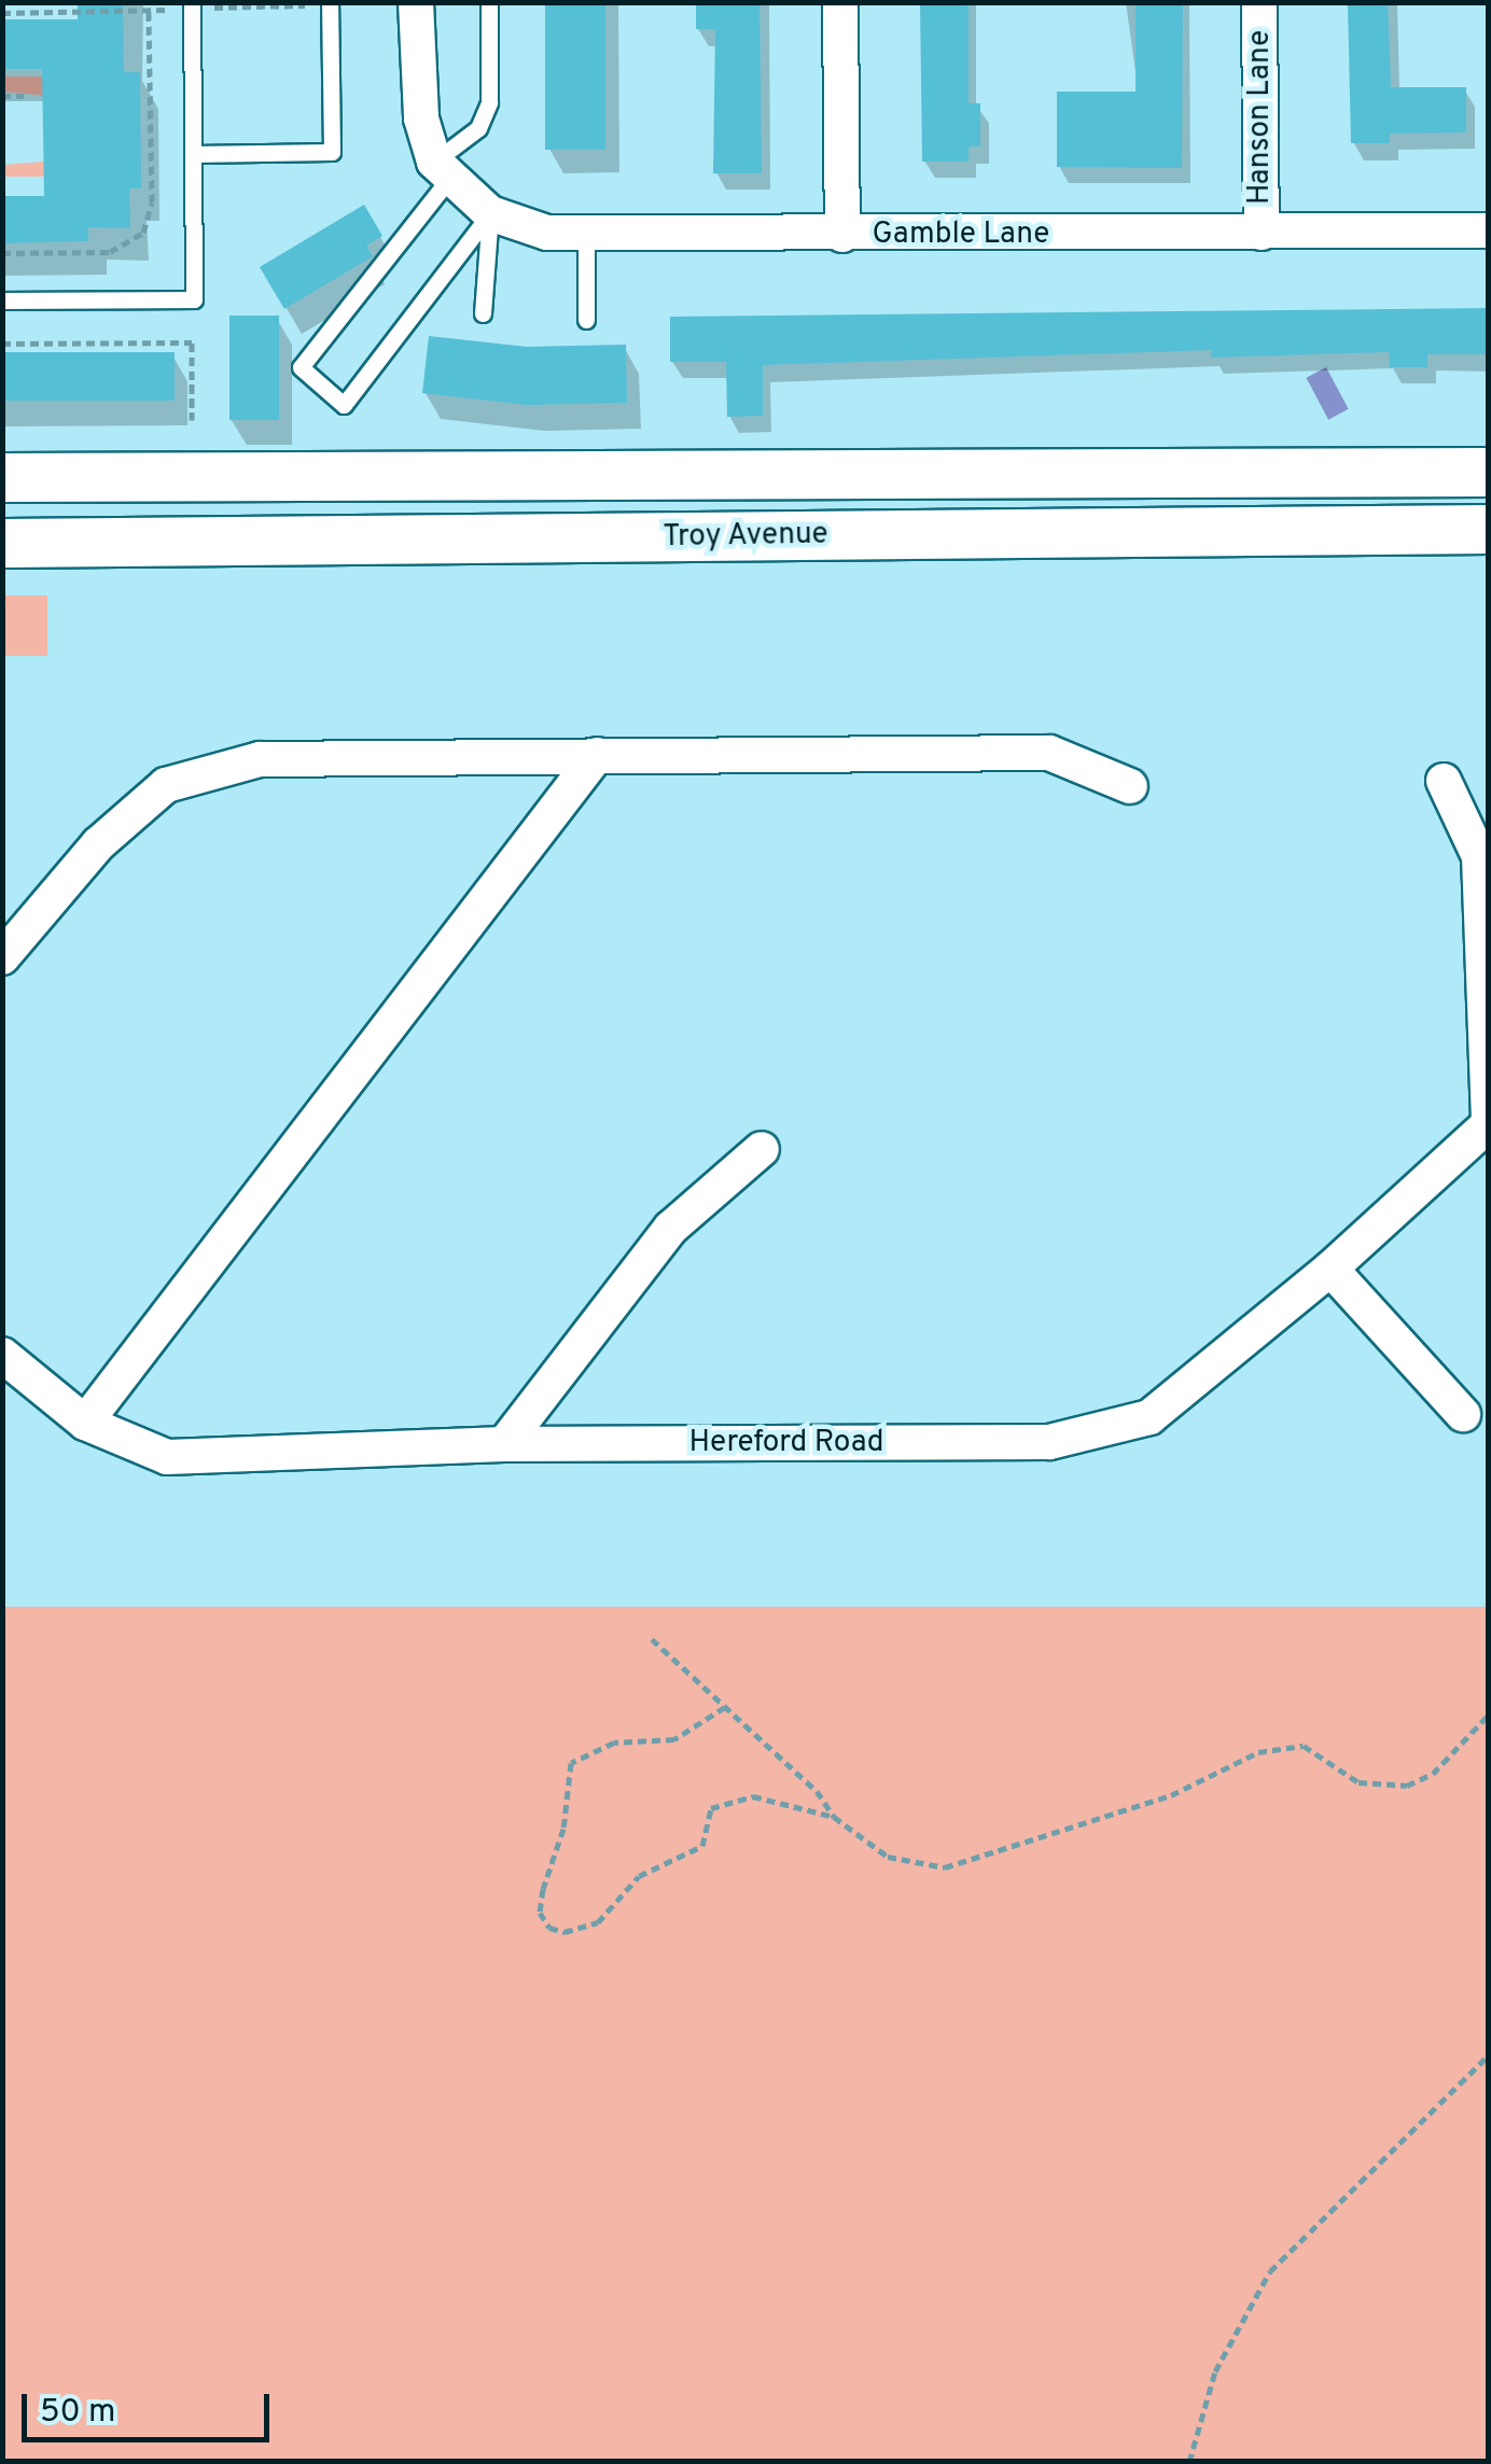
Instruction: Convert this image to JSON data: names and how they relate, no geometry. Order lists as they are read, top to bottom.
{
  "streets": {
    "main road": ["Troy Avenue"],
    "street": ["Hanson Lane", "Gamble Lane", "Hereford Road"]
  },
  "crossings": [
    ["Hanson Lane", "Gamble Lane"]
  ],
  "scale_bar": "50 m"
}
